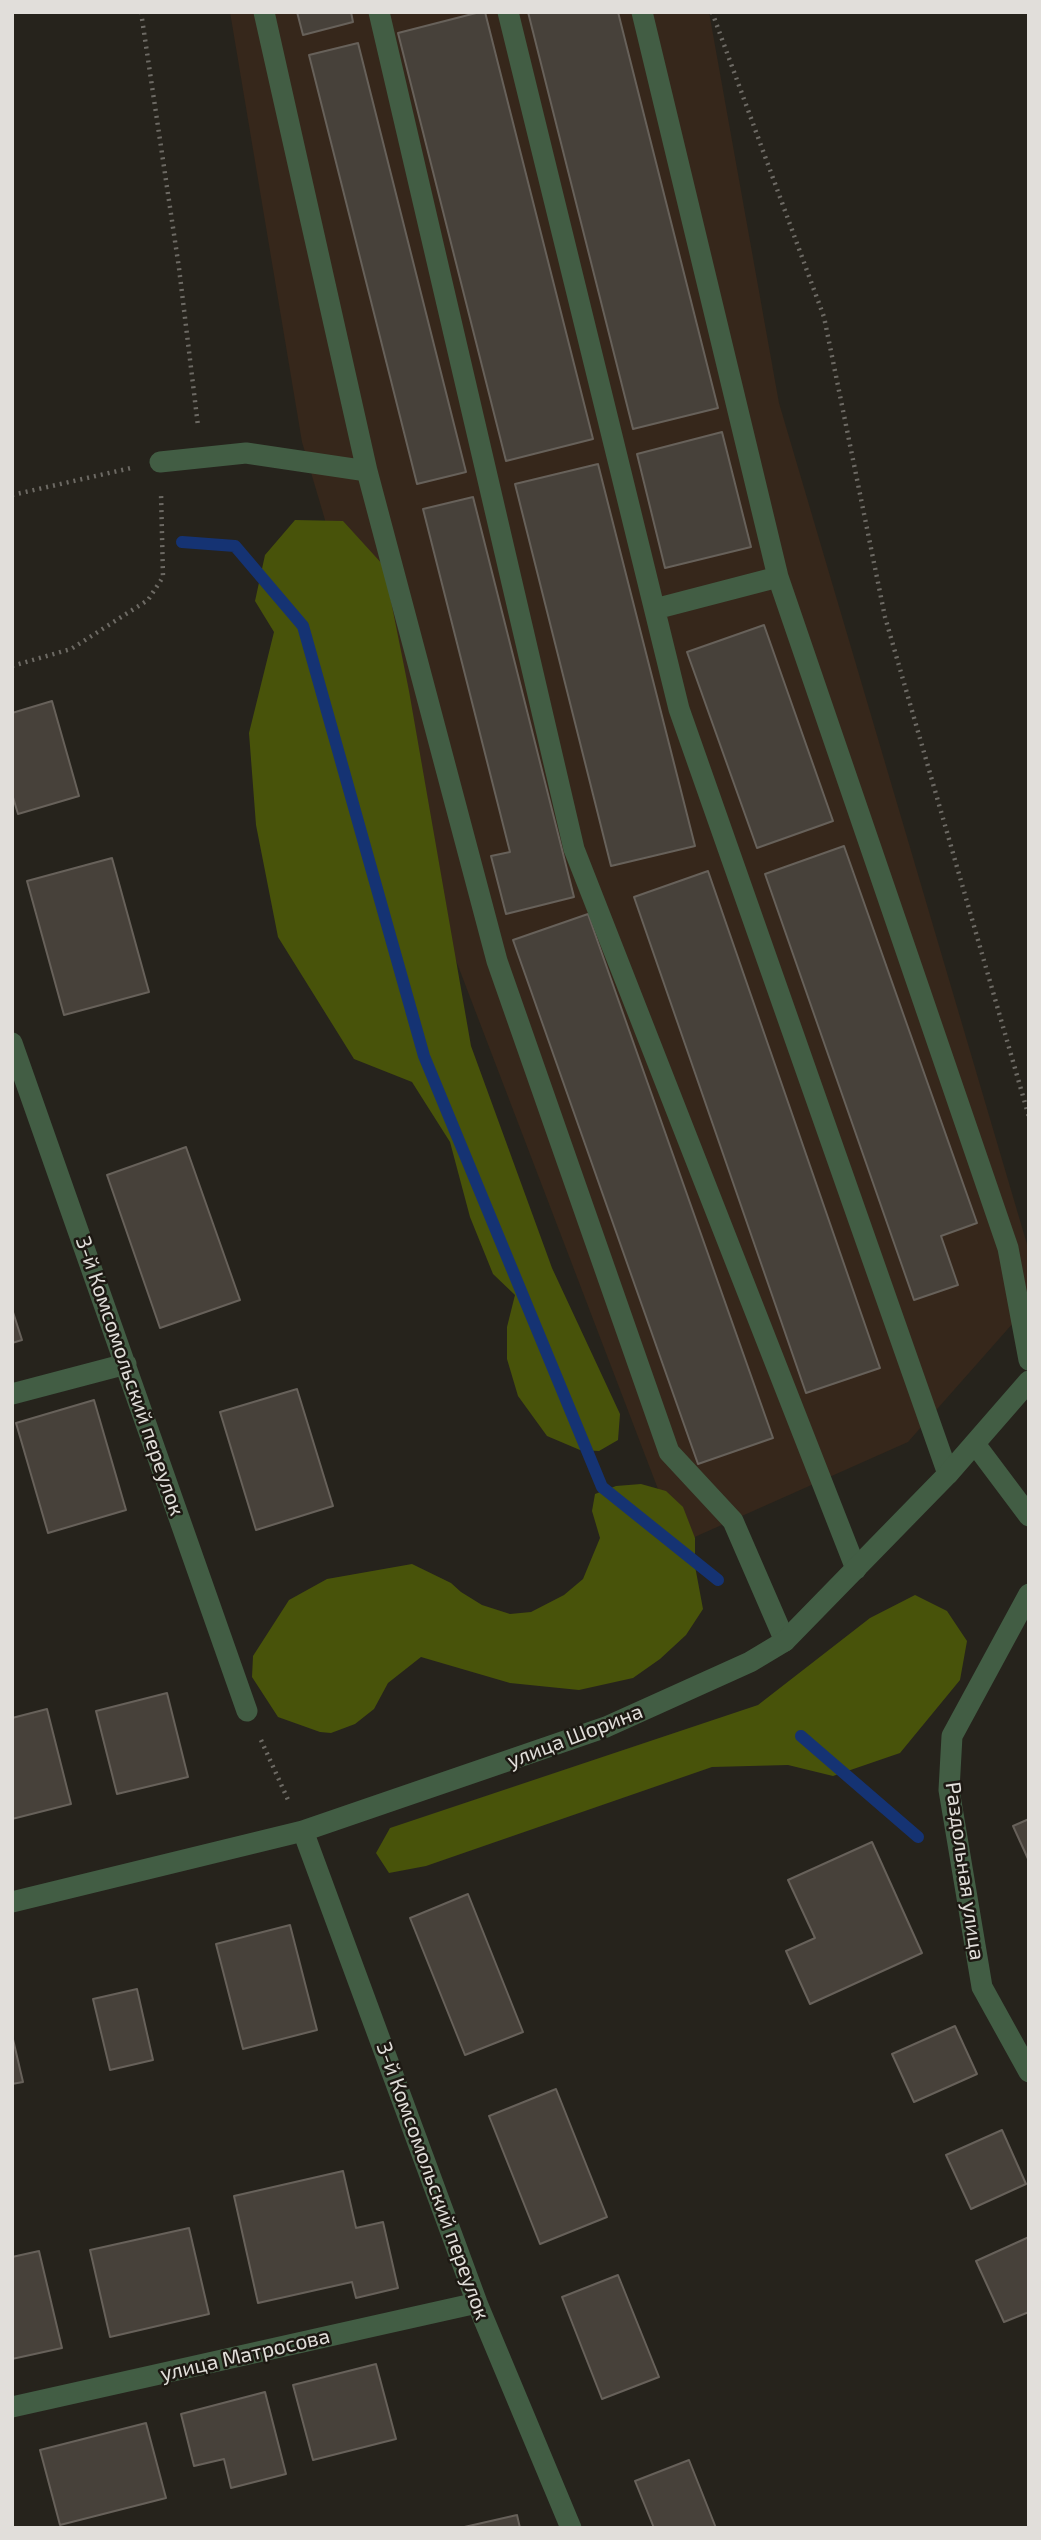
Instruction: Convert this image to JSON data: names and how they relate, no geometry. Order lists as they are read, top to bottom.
{
  "streets": {
    "street": [
      "3-й Комсомольский переулок",
      "улица Шорина",
      "Раздольная улица",
      "улица Матросова"
    ]
  },
  "crossings": [
    ["3-й Комсомольский переулок", "улица Шорина"],
    ["3-й Комсомольский переулок", "улица Матросова"]
  ]
}
